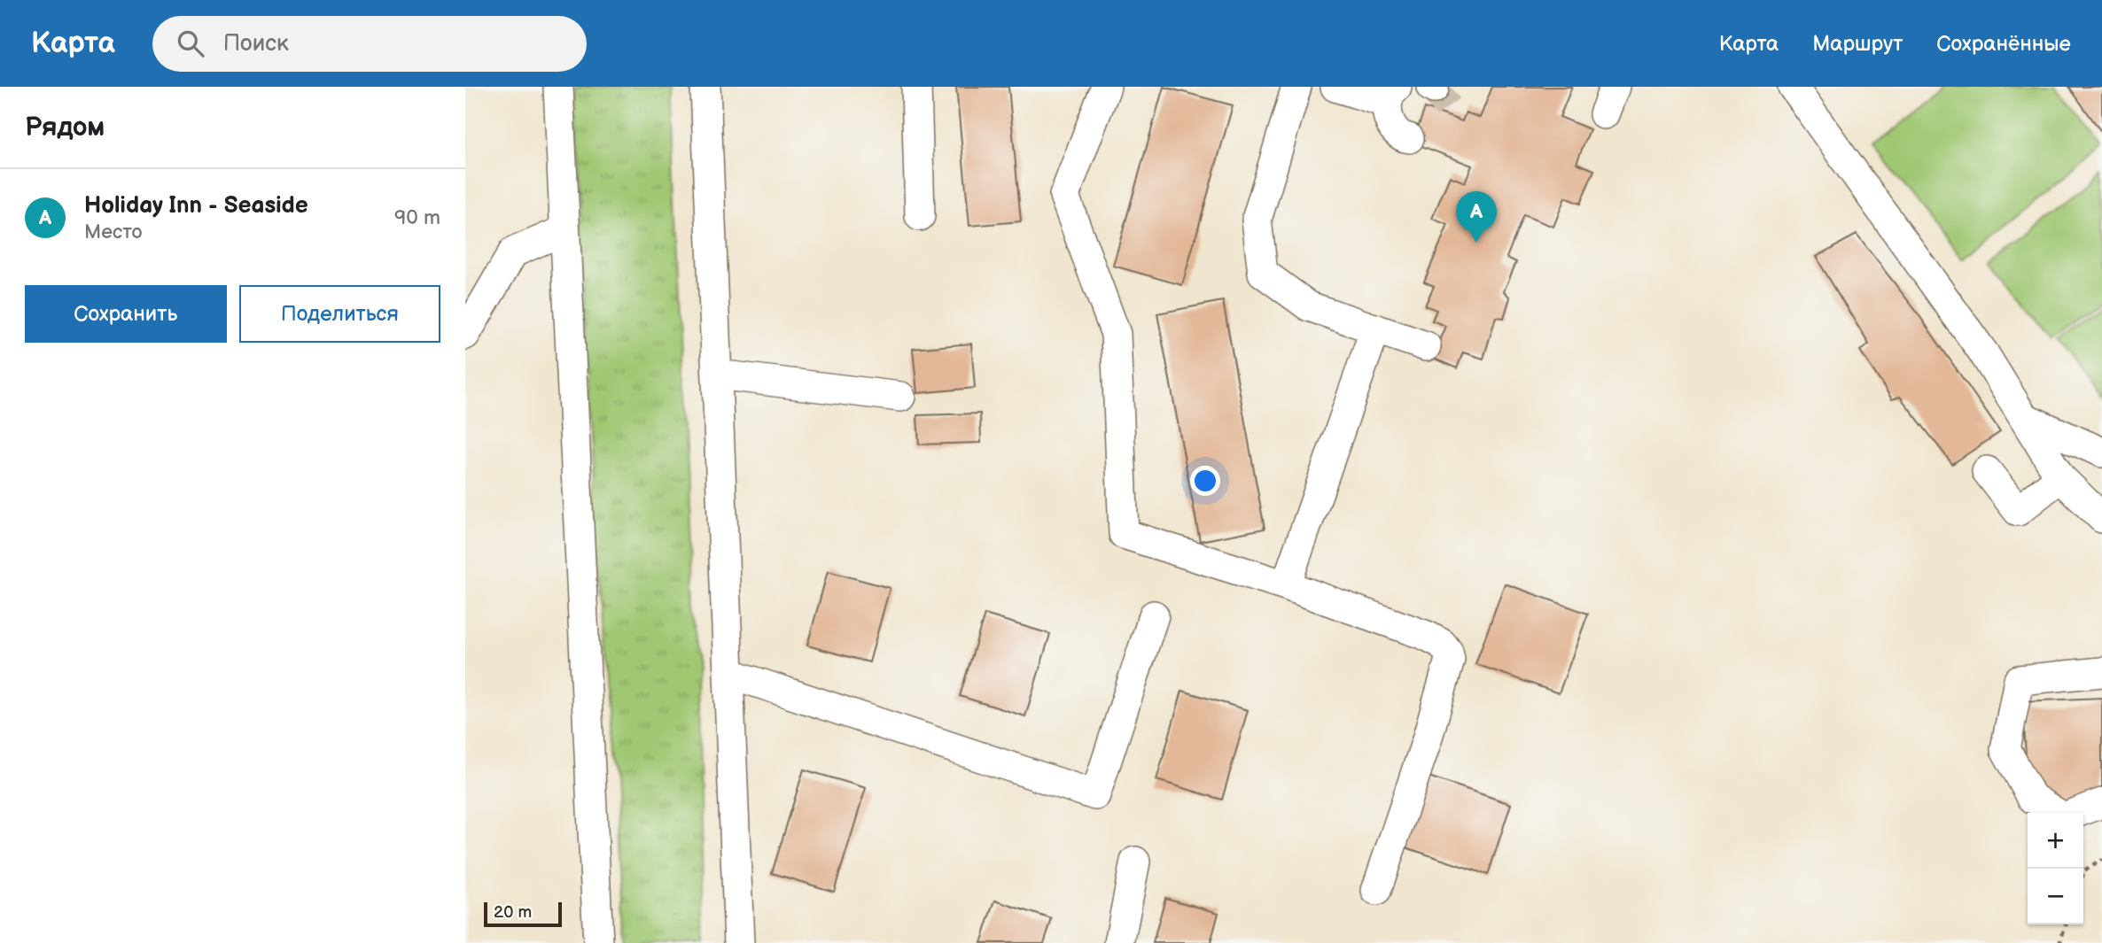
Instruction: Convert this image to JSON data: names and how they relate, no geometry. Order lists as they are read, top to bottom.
{
  "scale_bar": "20 m",
  "page": {
    "header": "Карта",
    "search": "Поиск",
    "nav": ["Карта", "Маршрут", "Сохранённые"],
    "heading": "Рядом",
    "list": [
      {
        "mark": "A",
        "name": "Holiday Inn - Seaside",
        "note": "Место",
        "value": "90 m"
      }
    ],
    "pins": "A",
    "buttons": ["Сохранить", "Поделиться"],
    "map_buttons": ["+", "−"],
    "scale": "20 m"
  }
}
